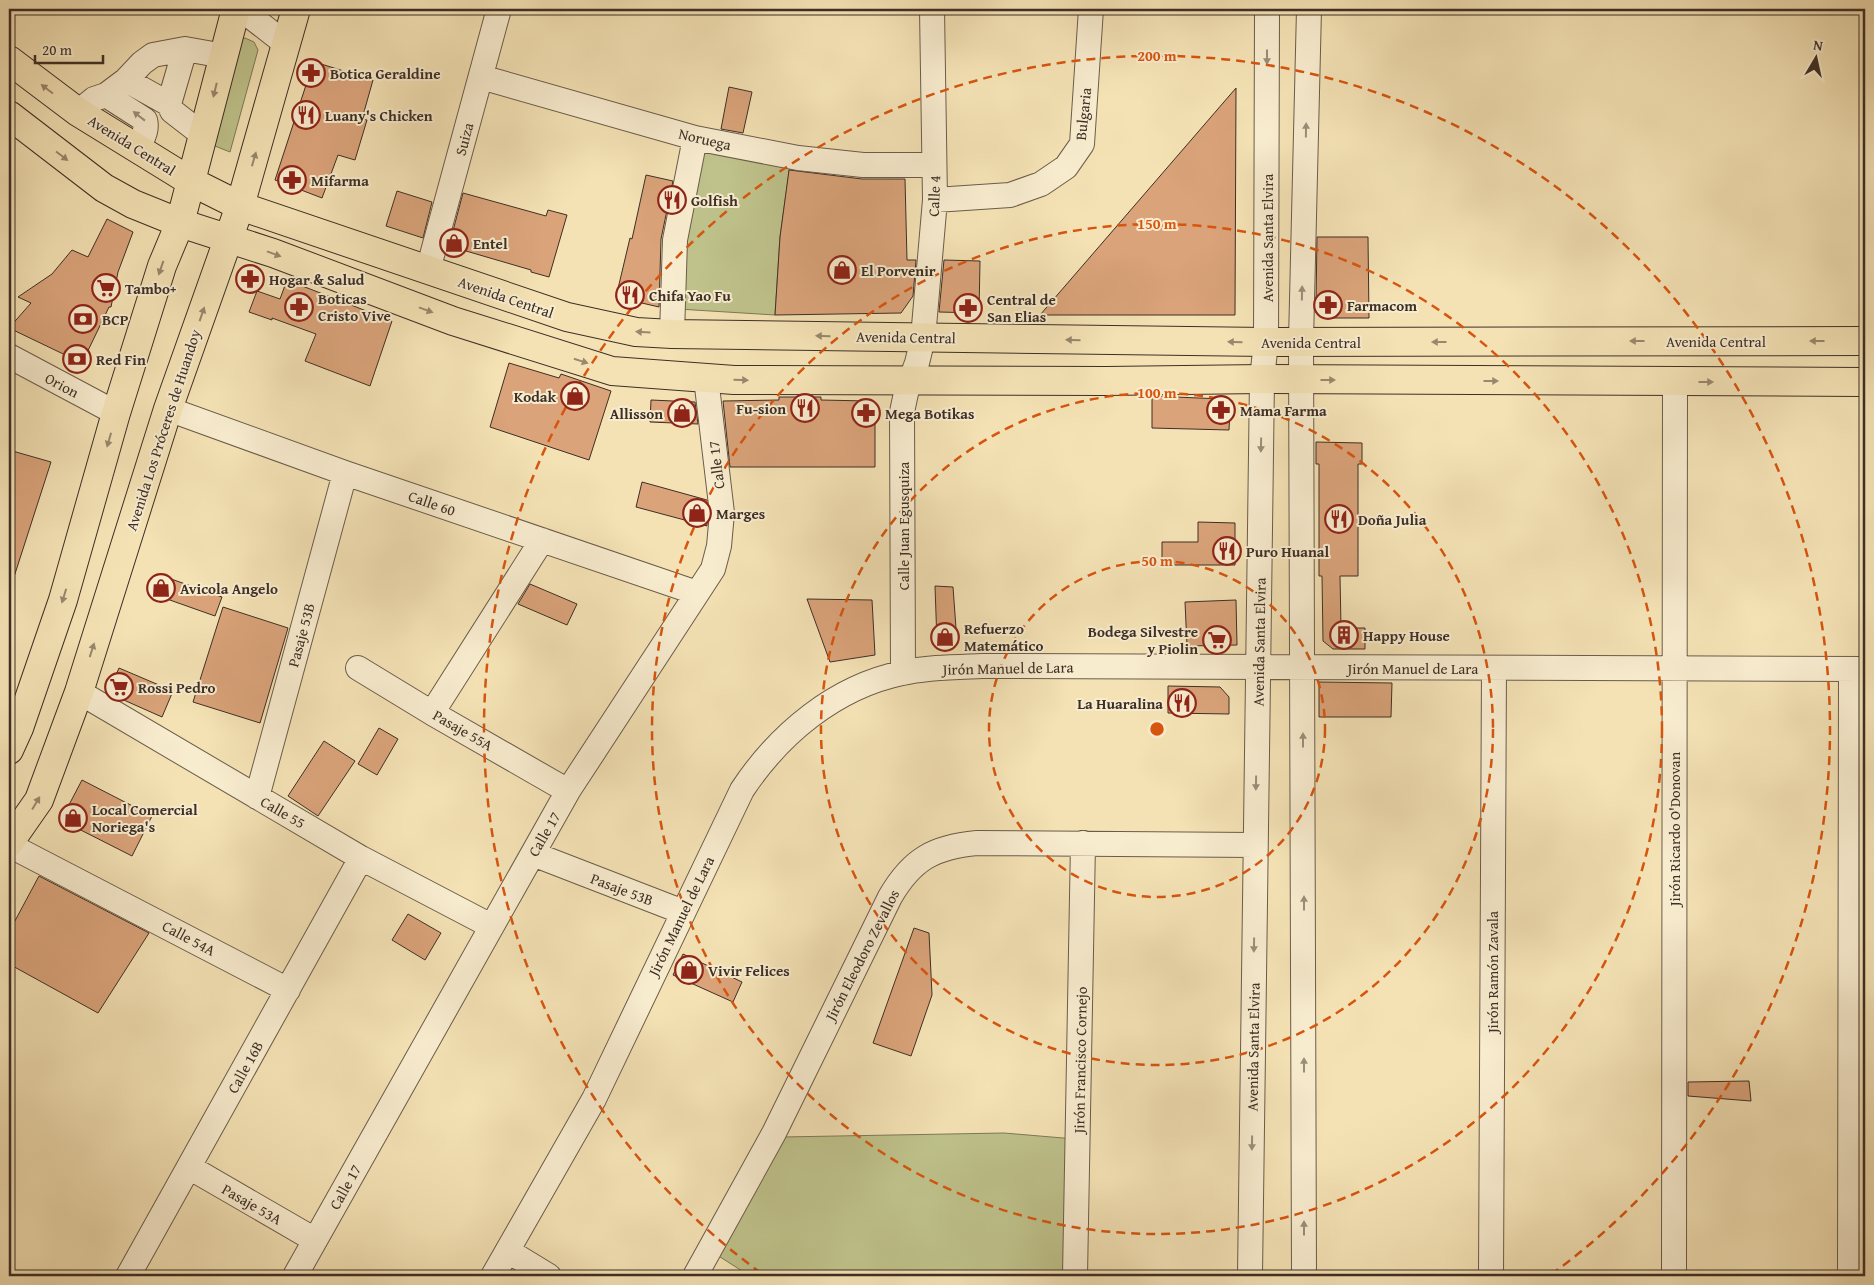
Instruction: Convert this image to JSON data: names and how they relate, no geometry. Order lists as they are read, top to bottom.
{
  "streets": {
    "main road": ["Avenida Central", "Avenida Los Próceres de Huandoy"],
    "street": [
      "Bulgaria",
      "Suiza",
      "Noruega",
      "Calle 4",
      "Avenida Santa Elvira",
      "Orion",
      "Calle 17",
      "Calle 60",
      "Calle Juan Egusquiza",
      "Pasaje 53B",
      "Jirón Manuel de Lara",
      "Pasaje 55A",
      "Calle 55",
      "Jirón Ricardo O'Donovan",
      "Calle 54A",
      "Jirón Eleodoro Zevallos",
      "Jirón Ramón Zavala",
      "Jirón Francisco Cornejo",
      "Calle 16B",
      "Pasaje 53A"
    ]
  },
  "crossings": [
    ["Bulgaria", "Calle 4"],
    ["Suiza", "Noruega"],
    ["Suiza", "Avenida Central"],
    ["Noruega", "Calle 4"],
    ["Avenida Central", "Calle 4"],
    ["Avenida Central", "Avenida Santa Elvira"],
    ["Avenida Central", "Avenida Los Próceres de Huandoy"],
    ["Calle 4", "Calle Juan Egusquiza"],
    ["Avenida Santa Elvira", "Jirón Manuel de Lara"],
    ["Avenida Santa Elvira", "Jirón Eleodoro Zevallos"],
    ["Avenida Los Próceres de Huandoy", "Calle 60"],
    ["Avenida Los Próceres de Huandoy", "Calle 55"],
    ["Avenida Los Próceres de Huandoy", "Calle 54A"],
    ["Calle 17", "Calle 60"],
    ["Calle 17", "Pasaje 53B"],
    ["Calle 17", "Pasaje 55A"],
    ["Calle 17", "Calle 55"],
    ["Calle 17", "Pasaje 53A"],
    ["Calle 60", "Pasaje 53B"],
    ["Calle Juan Egusquiza", "Jirón Manuel de Lara"],
    ["Pasaje 53B", "Jirón Manuel de Lara"],
    ["Pasaje 53B", "Calle 55"],
    ["Jirón Manuel de Lara", "Jirón Ricardo O'Donovan"],
    ["Jirón Manuel de Lara", "Jirón Ramón Zavala"],
    ["Calle 55", "Calle 16B"],
    ["Calle 54A", "Calle 16B"],
    ["Jirón Eleodoro Zevallos", "Jirón Francisco Cornejo"],
    ["Calle 16B", "Pasaje 53A"]
  ],
  "places": {
    "pharmacy": [
      "Botica Geraldine",
      "Mifarma",
      "Hogar & Salud",
      "Farmacom",
      "Boticas Cristo Vive",
      "Central de San Elias",
      "Mama Farma",
      "Mega Botikas"
    ],
    "restaurant": [
      "Luany's Chicken",
      "Golfish",
      "Chifa Yao Fu",
      "Fu-sion",
      "Doña Julia",
      "Puro Huanal",
      "La Huaralina"
    ],
    "shop": [
      "Entel",
      "El Porvenir",
      "Kodak",
      "Allisson",
      "Marges",
      "Avicola Angelo",
      "Refuerzo Matemático",
      "Local Comercial Noriega's",
      "Vivir Felices"
    ],
    "supermarket": ["Tambo+", "Bodega Silvestre y Piolin", "Rossi Pedro"],
    "bank": ["BCP", "Red Fin"],
    "building": ["Happy House"]
  },
  "scale_bar": "20 m",
  "north": "top",
  "rings": [
    "200 m",
    "150 m",
    "100 m",
    "50 m"
  ]
}
